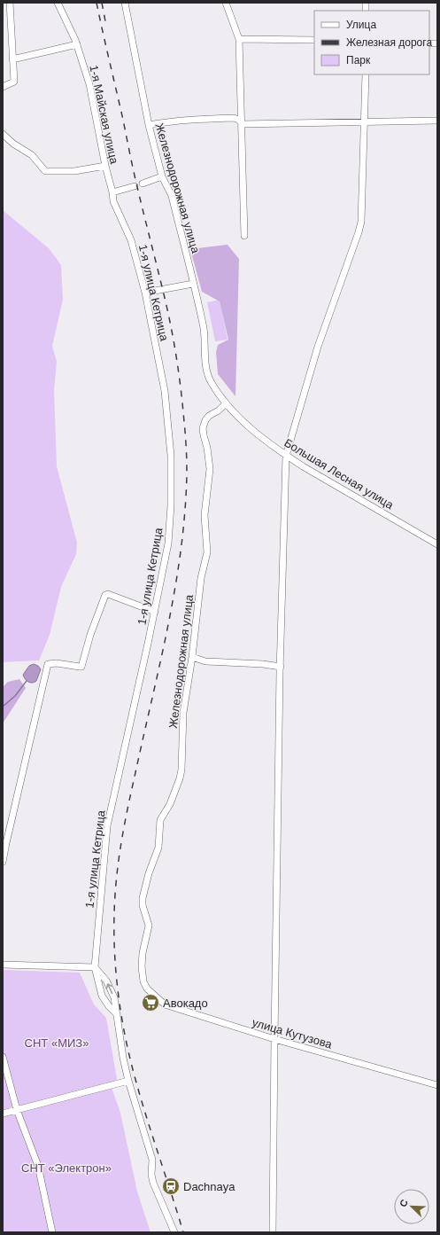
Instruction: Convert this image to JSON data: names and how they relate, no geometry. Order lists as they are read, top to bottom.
{
  "streets": {
    "street": [
      "1-я Майская улица",
      "Железнодорожная улица",
      "1-я улица Кетрица",
      "Большая Лесная улица",
      "улица Кутузова"
    ]
  },
  "crossings": [
    ["1-я Майская улица", "1-я улица Кетрица"],
    ["Железнодорожная улица", "Большая Лесная улица"],
    ["Железнодорожная улица", "улица Кутузова"]
  ],
  "parks": ["СНТ «МИЗ»", "СНТ «Электрон»"],
  "places": {
    "supermarket": ["Авокадо"],
    "station": ["Dachnaya"]
  },
  "legend": ["Улица", "Железная дорога", "Парк"],
  "north": "top left"
}
